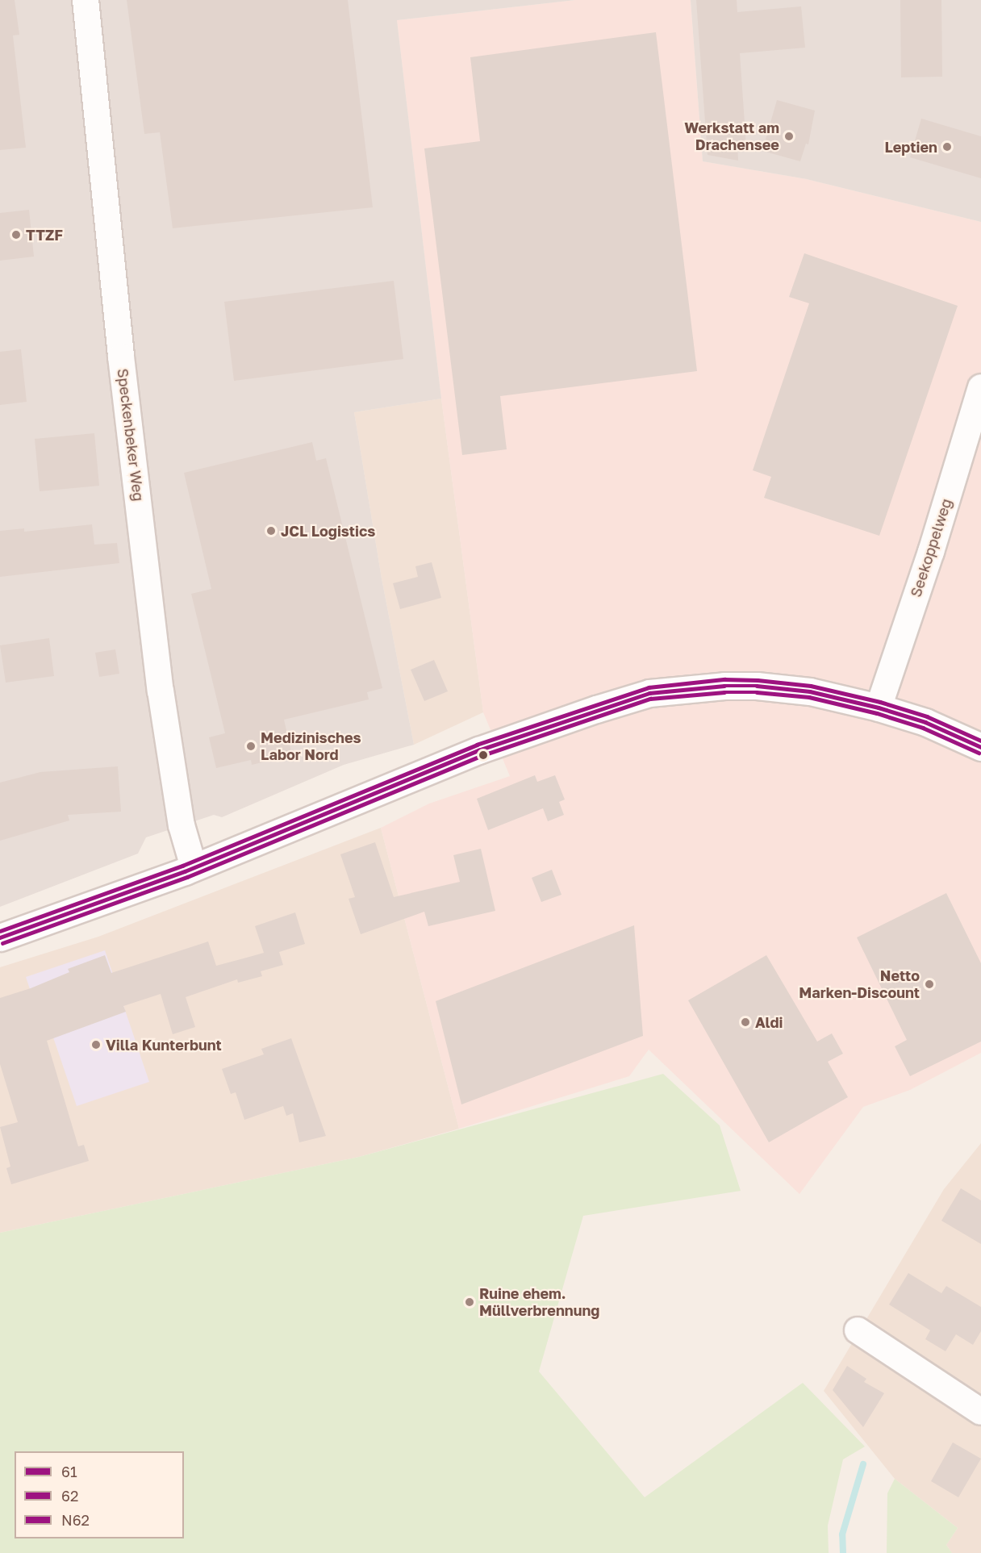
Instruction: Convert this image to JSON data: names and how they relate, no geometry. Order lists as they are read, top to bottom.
{
  "streets": {
    "street": ["Speckenbeker Weg", "Seekoppelweg"]
  },
  "places": [
    "Werkstatt am Drachensee",
    "Leptien",
    "TTZF",
    "JCL Logistics",
    "Medizinisches Labor Nord",
    "Netto Marken-Discount",
    "Aldi",
    "Villa Kunterbunt",
    "Ruine ehem. Müllverbrennung"
  ],
  "lines": ["transit line N62", "transit line 61", "transit line 62"],
  "legend": ["61", "62", "N62"]
}
